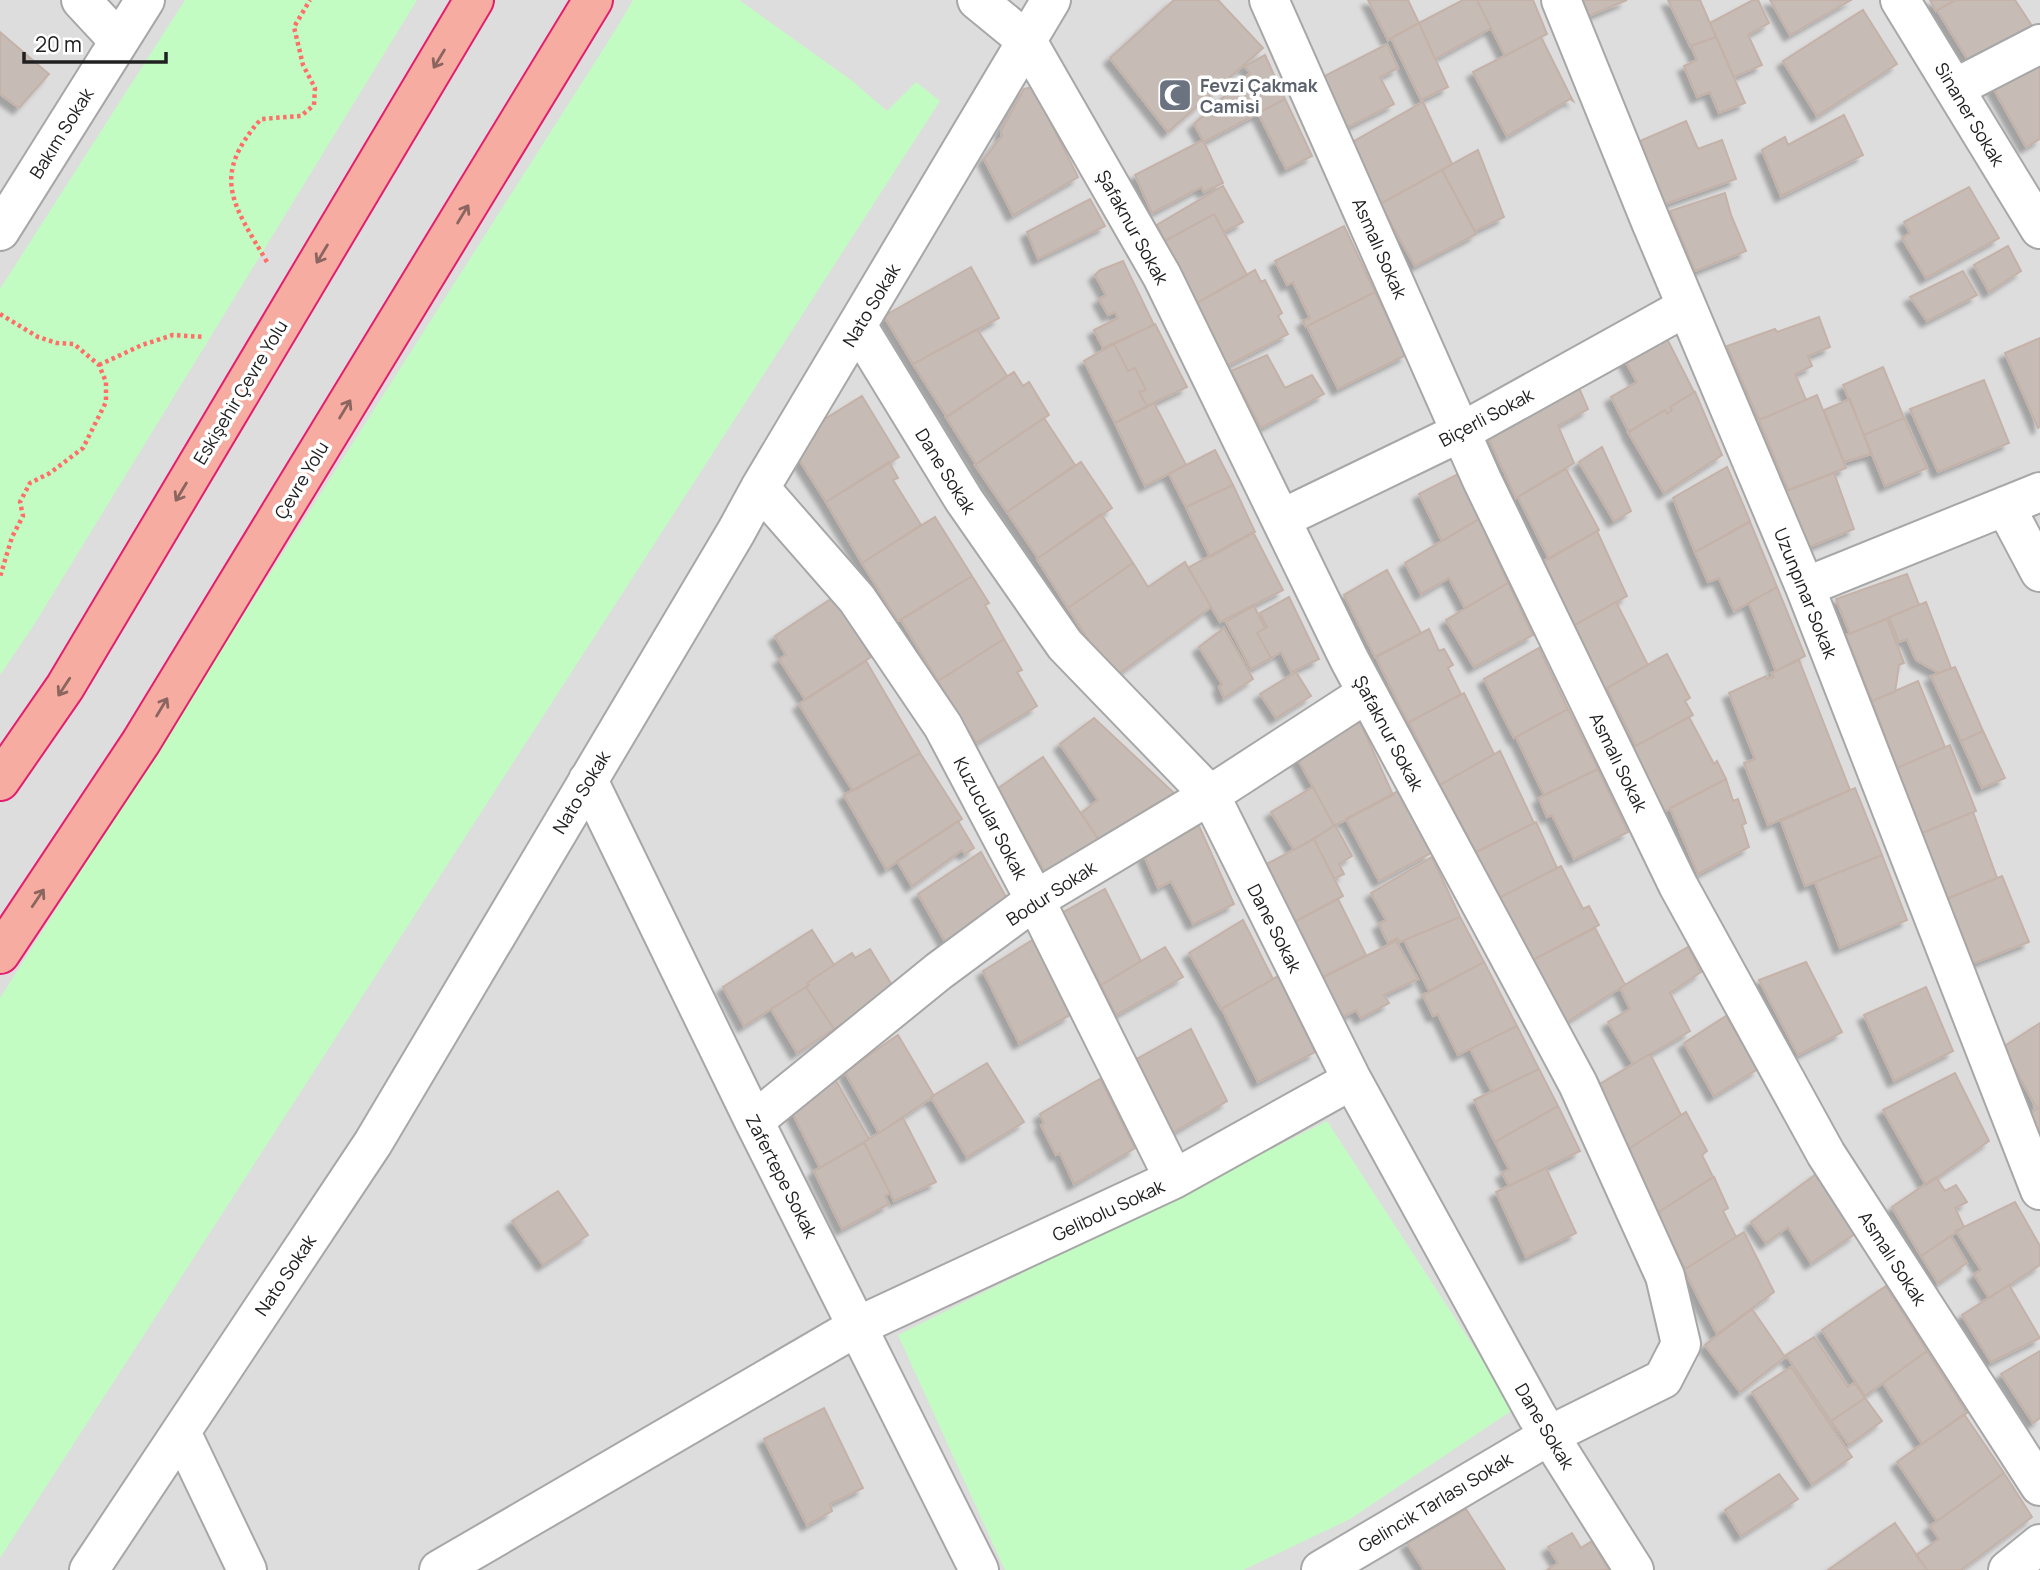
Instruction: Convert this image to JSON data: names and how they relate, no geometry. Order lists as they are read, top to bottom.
{
  "streets": {
    "highway": ["Eskişehir Çevre Yolu", "Çevre Yolu"],
    "street": [
      "Sinaner Sokak",
      "Bakım Sokak",
      "Şafaknur Sokak",
      "Asmalı Sokak",
      "Nato Sokak",
      "Biçerli Sokak",
      "Dane Sokak",
      "Uzunpınar Sokak",
      "Kuzucular Sokak",
      "Bodur Sokak",
      "Zafertepe Sokak",
      "Gelibolu Sokak",
      "Gelincik Tarlası Sokak"
    ]
  },
  "crossings": [
    ["Şafaknur Sokak", "Nato Sokak"],
    ["Şafaknur Sokak", "Biçerli Sokak"],
    ["Şafaknur Sokak", "Dane Sokak"],
    ["Şafaknur Sokak", "Bodur Sokak"],
    ["Şafaknur Sokak", "Gelincik Tarlası Sokak"],
    ["Asmalı Sokak", "Biçerli Sokak"],
    ["Nato Sokak", "Dane Sokak"],
    ["Nato Sokak", "Kuzucular Sokak"],
    ["Nato Sokak", "Zafertepe Sokak"],
    ["Biçerli Sokak", "Uzunpınar Sokak"],
    ["Dane Sokak", "Bodur Sokak"],
    ["Dane Sokak", "Gelibolu Sokak"],
    ["Dane Sokak", "Gelincik Tarlası Sokak"],
    ["Kuzucular Sokak", "Bodur Sokak"],
    ["Kuzucular Sokak", "Gelibolu Sokak"],
    ["Bodur Sokak", "Zafertepe Sokak"],
    ["Zafertepe Sokak", "Gelibolu Sokak"]
  ],
  "one_way": ["Eskişehir Çevre Yolu", "Çevre Yolu"],
  "places": {
    "mosque": ["Fevzi Çakmak Camisi"]
  },
  "scale_bar": "20 m"
}
